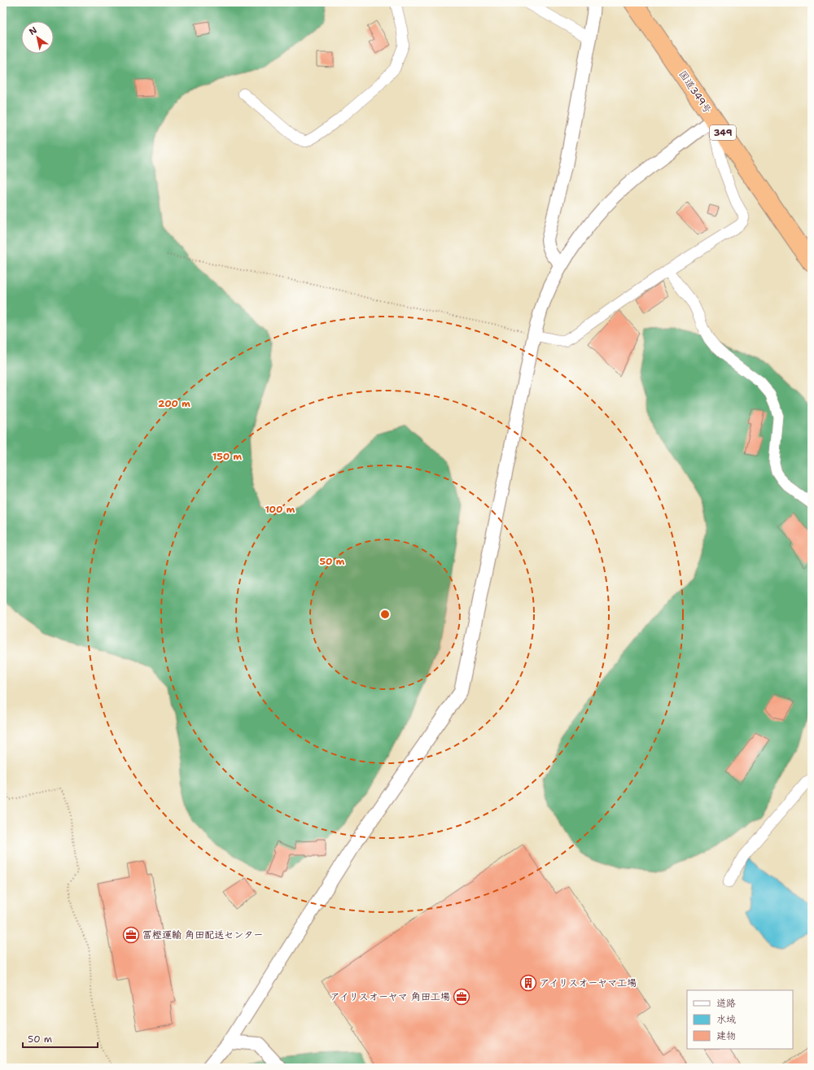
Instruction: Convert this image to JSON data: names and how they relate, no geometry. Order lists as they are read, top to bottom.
{
  "streets": {
    "highway": ["国道349号", "349"]
  },
  "places": {
    "office": ["冨樫運輸 角田配送センター", "アイリスオーヤマ 角田工場"],
    "building": ["アイリスオーヤマ工場"]
  },
  "legend": ["道路", "水域", "建物"],
  "scale_bar": "50 m",
  "north": "top left",
  "rings": [
    "200 m",
    "150 m",
    "100 m",
    "50 m"
  ]
}
